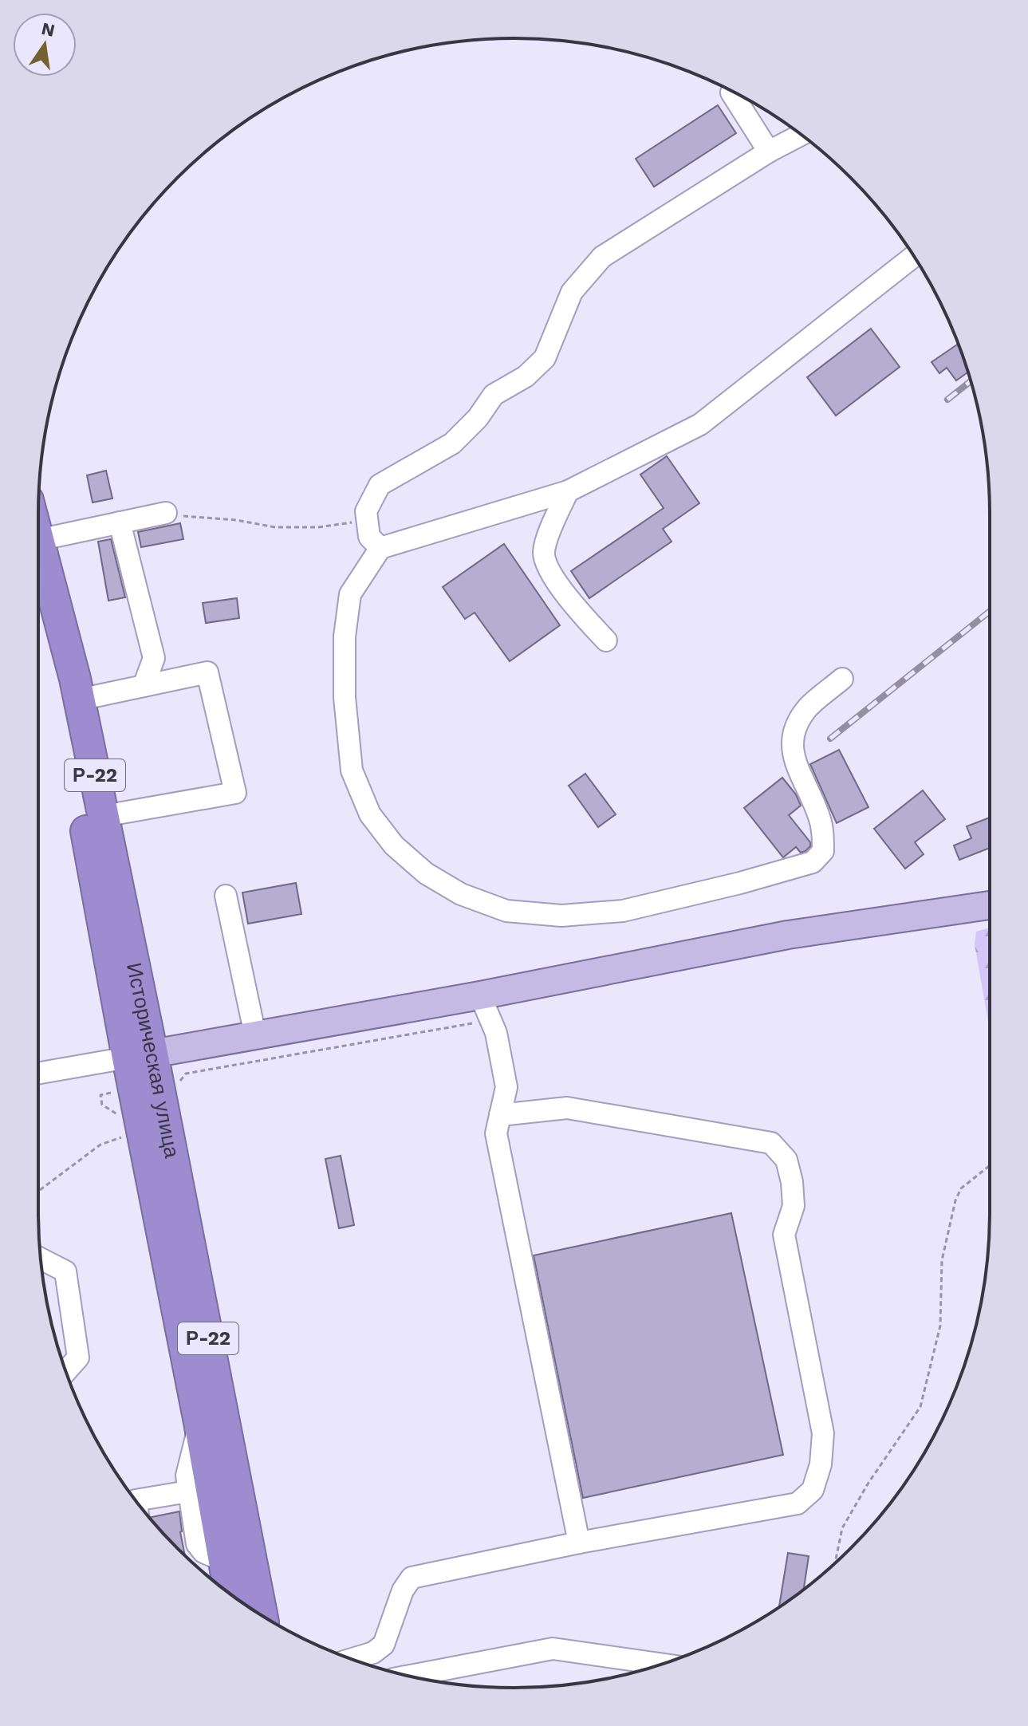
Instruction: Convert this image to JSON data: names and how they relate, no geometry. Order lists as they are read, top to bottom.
{
  "streets": {
    "highway": ["Р-22", "Историческая улица"]
  },
  "north": "top"
}
